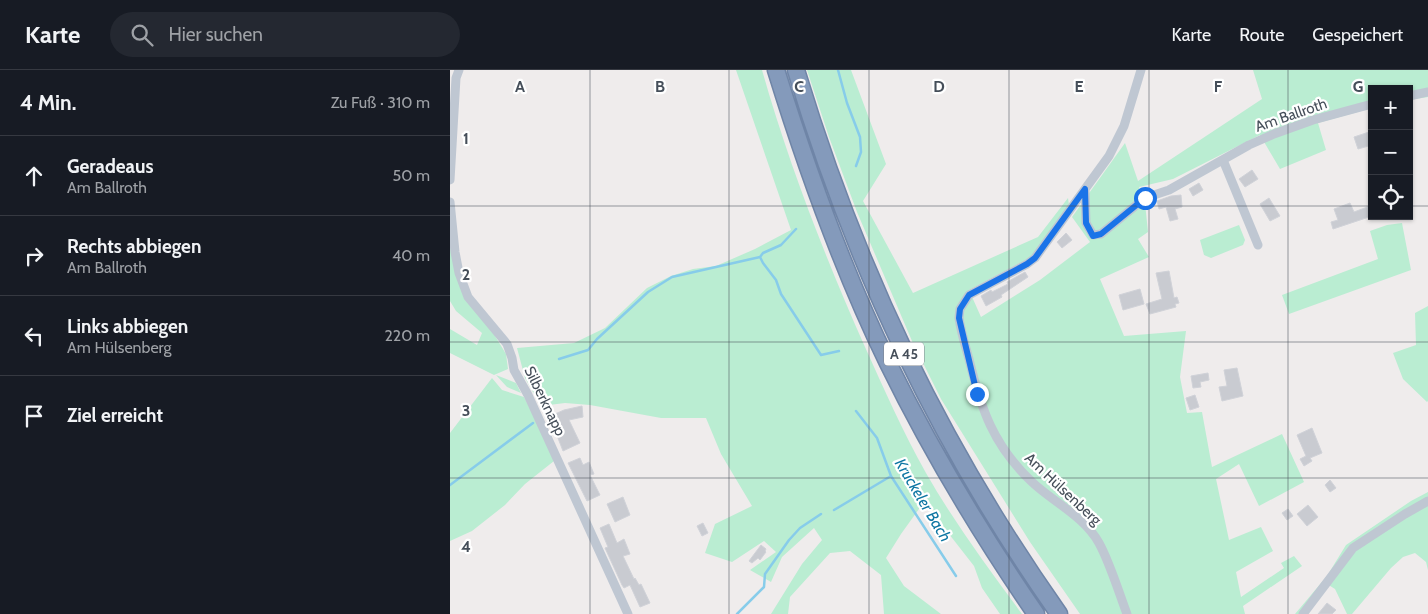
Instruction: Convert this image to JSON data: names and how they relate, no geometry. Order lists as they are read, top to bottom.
{
  "streets": {
    "highway": ["A 45"],
    "street": ["Am Ballroth", "Silberknapp", "Am Hülsenberg"]
  },
  "crossings": [
    ["Am Ballroth", "Am Hülsenberg"]
  ],
  "water": ["Kruckeler Bach"],
  "page": {
    "header": "Karte",
    "search": "Hier suchen",
    "nav": ["Karte", "Route", "Gespeichert"],
    "heading": ["4 Min.", "Zu Fuß · 310 m"],
    "map_buttons": ["+", "−"],
    "list": [
      ["Geradeaus", "Am Ballroth", "50 m"],
      ["Rechts abbiegen", "Am Ballroth", "40 m"],
      ["Links abbiegen", "Am Hülsenberg", "220 m"],
      "Ziel erreicht"
    ]
  },
  "grid": {
    "columns": [
      "A",
      "B",
      "C",
      "D",
      "E",
      "F",
      "G"
    ],
    "rows": [
      "1",
      "2",
      "3",
      "4"
    ]
  }
}
